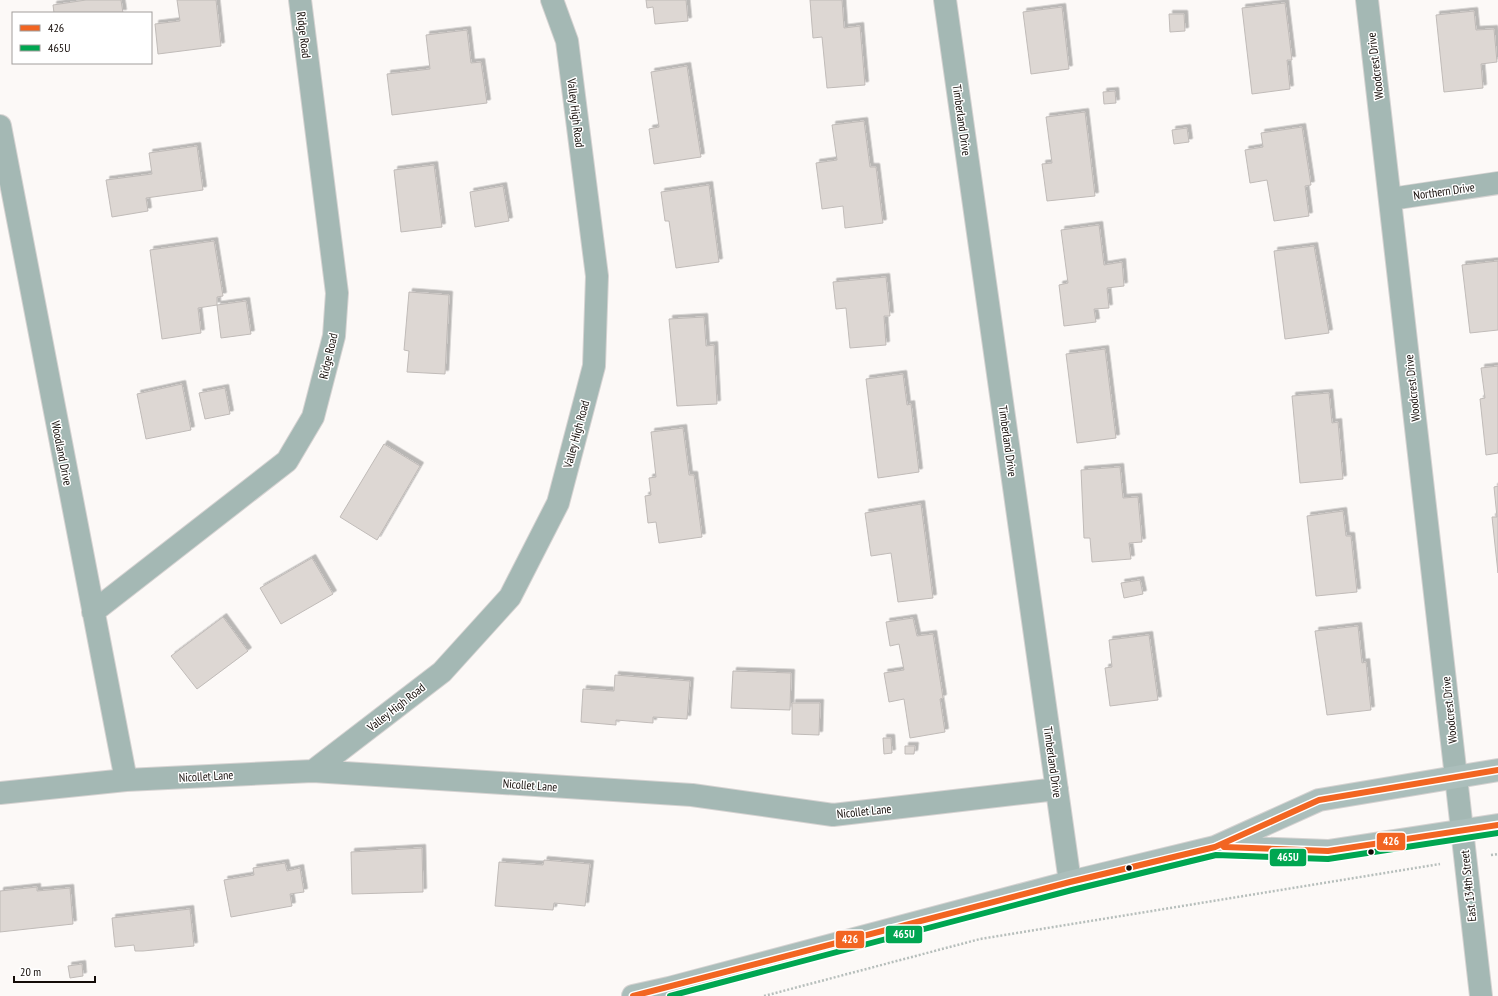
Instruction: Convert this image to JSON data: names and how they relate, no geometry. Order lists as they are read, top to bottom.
{
  "streets": {
    "street": [
      "Ridge Road",
      "Woodcrest Drive",
      "Valley High Road",
      "Timberland Drive",
      "Northern Drive",
      "Woodland Drive",
      "Nicollet Lane",
      "East 134th Street"
    ]
  },
  "crossings": [
    ["Ridge Road", "Woodland Drive"],
    ["Woodcrest Drive", "Northern Drive"],
    ["Woodcrest Drive", "East 134th Street"],
    ["Valley High Road", "Nicollet Lane"],
    ["Timberland Drive", "Nicollet Lane"],
    ["Woodland Drive", "Nicollet Lane"]
  ],
  "lines": ["transit line 426", "transit line 465U"],
  "legend": ["426", "465U"],
  "scale_bar": "20 m"
}
